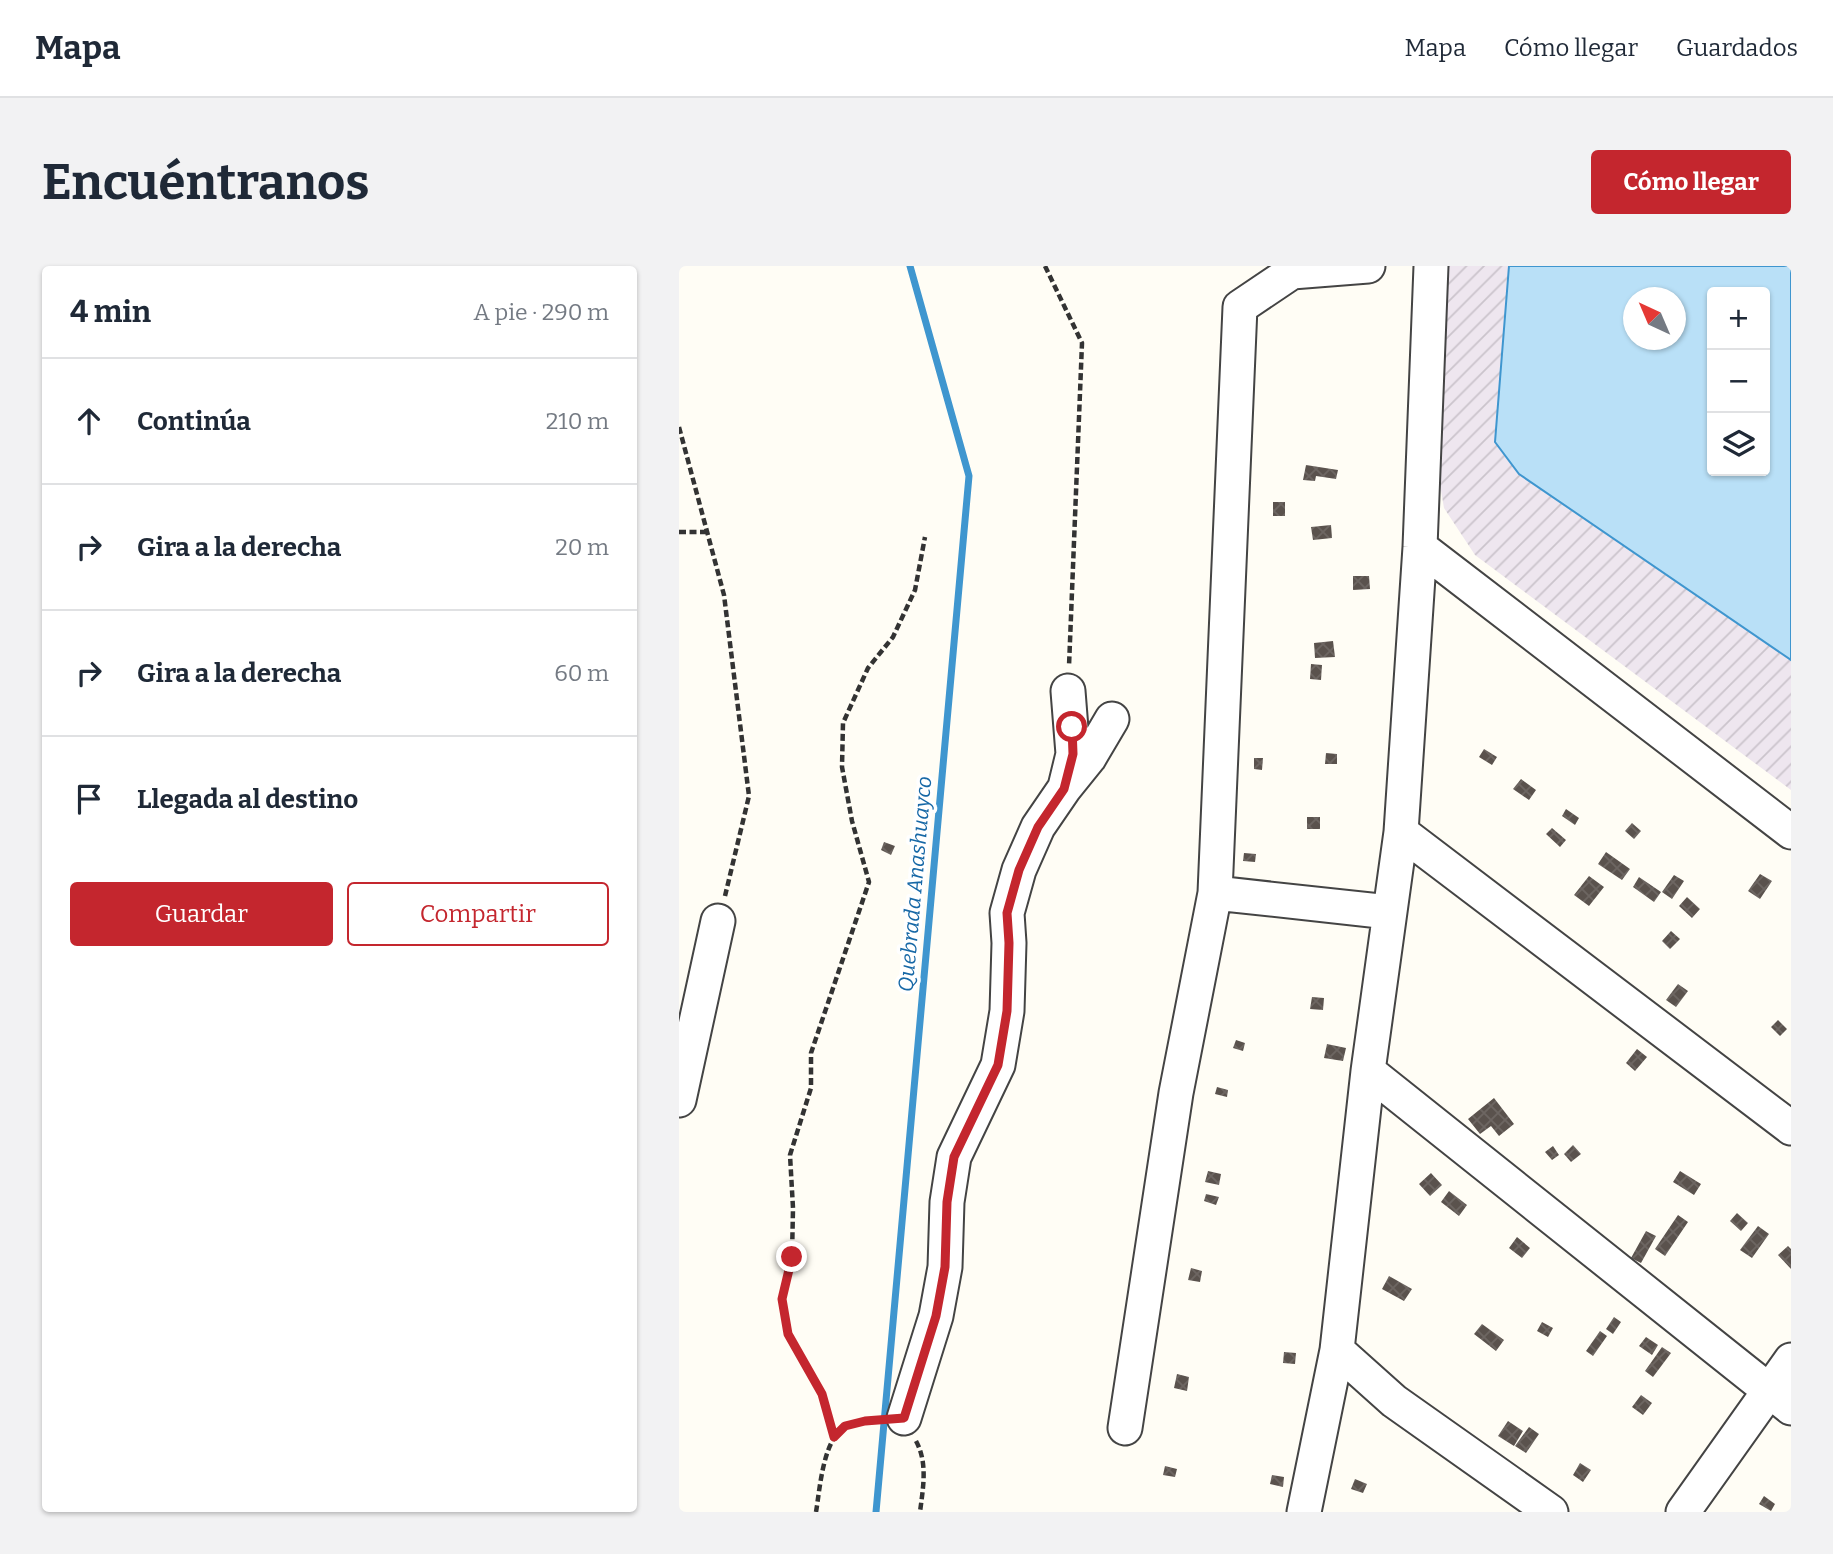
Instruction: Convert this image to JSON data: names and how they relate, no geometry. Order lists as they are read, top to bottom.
{
  "water": ["Quebrada Anashuayco"],
  "north": "top left",
  "page": {
    "header": "Mapa",
    "nav": ["Mapa", "Cómo llegar", "Guardados"],
    "buttons": [
      "Cómo llegar",
      ["Guardar", "Compartir"]
    ],
    "title": "Encuéntranos",
    "heading": ["4 min", "A pie · 290 m"],
    "map_buttons": ["+", "−"],
    "list": [
      ["Continúa", "210 m"],
      ["Gira a la derecha", "20 m"],
      ["Gira a la derecha", "60 m"],
      "Llegada al destino"
    ]
  }
}
